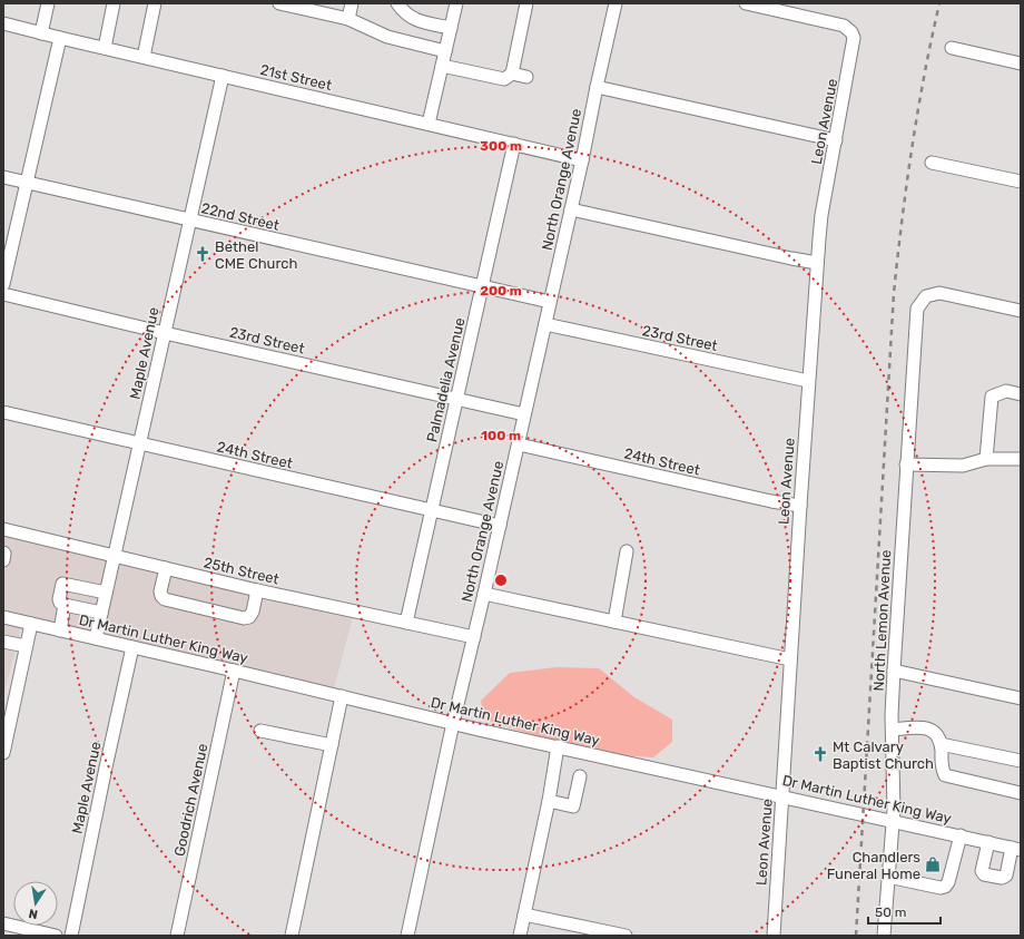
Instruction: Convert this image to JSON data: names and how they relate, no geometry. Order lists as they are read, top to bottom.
{
  "streets": {
    "street": [
      "21st Street",
      "Leon Avenue",
      "North Orange Avenue",
      "22nd Street",
      "23rd Street",
      "Maple Avenue",
      "Palmadelia Avenue",
      "24th Street",
      "25th Street",
      "North Lemon Avenue",
      "Dr Martin Luther King Way",
      "Goodrich Avenue"
    ]
  },
  "crossings": [
    ["21st Street", "North Orange Avenue"],
    ["21st Street", "Maple Avenue"],
    ["21st Street", "Palmadelia Avenue"],
    ["Leon Avenue", "23rd Street"],
    ["Leon Avenue", "24th Street"],
    ["Leon Avenue", "Dr Martin Luther King Way"],
    ["North Orange Avenue", "22nd Street"],
    ["North Orange Avenue", "23rd Street"],
    ["North Orange Avenue", "24th Street"],
    ["North Orange Avenue", "25th Street"],
    ["North Orange Avenue", "Dr Martin Luther King Way"],
    ["22nd Street", "Maple Avenue"],
    ["22nd Street", "Palmadelia Avenue"],
    ["23rd Street", "Maple Avenue"],
    ["23rd Street", "Palmadelia Avenue"],
    ["Maple Avenue", "24th Street"],
    ["Maple Avenue", "25th Street"],
    ["Maple Avenue", "Dr Martin Luther King Way"],
    ["Palmadelia Avenue", "24th Street"],
    ["Palmadelia Avenue", "25th Street"],
    ["North Lemon Avenue", "Dr Martin Luther King Way"],
    ["Dr Martin Luther King Way", "Goodrich Avenue"]
  ],
  "places": {
    "church": ["Bethel CME Church", "Mt Calvary Baptist Church"],
    "shop": ["Chandlers Funeral Home"]
  },
  "scale_bar": "50 m",
  "north": "bottom",
  "rings": ["300 m", "200 m", "100 m"]
}
